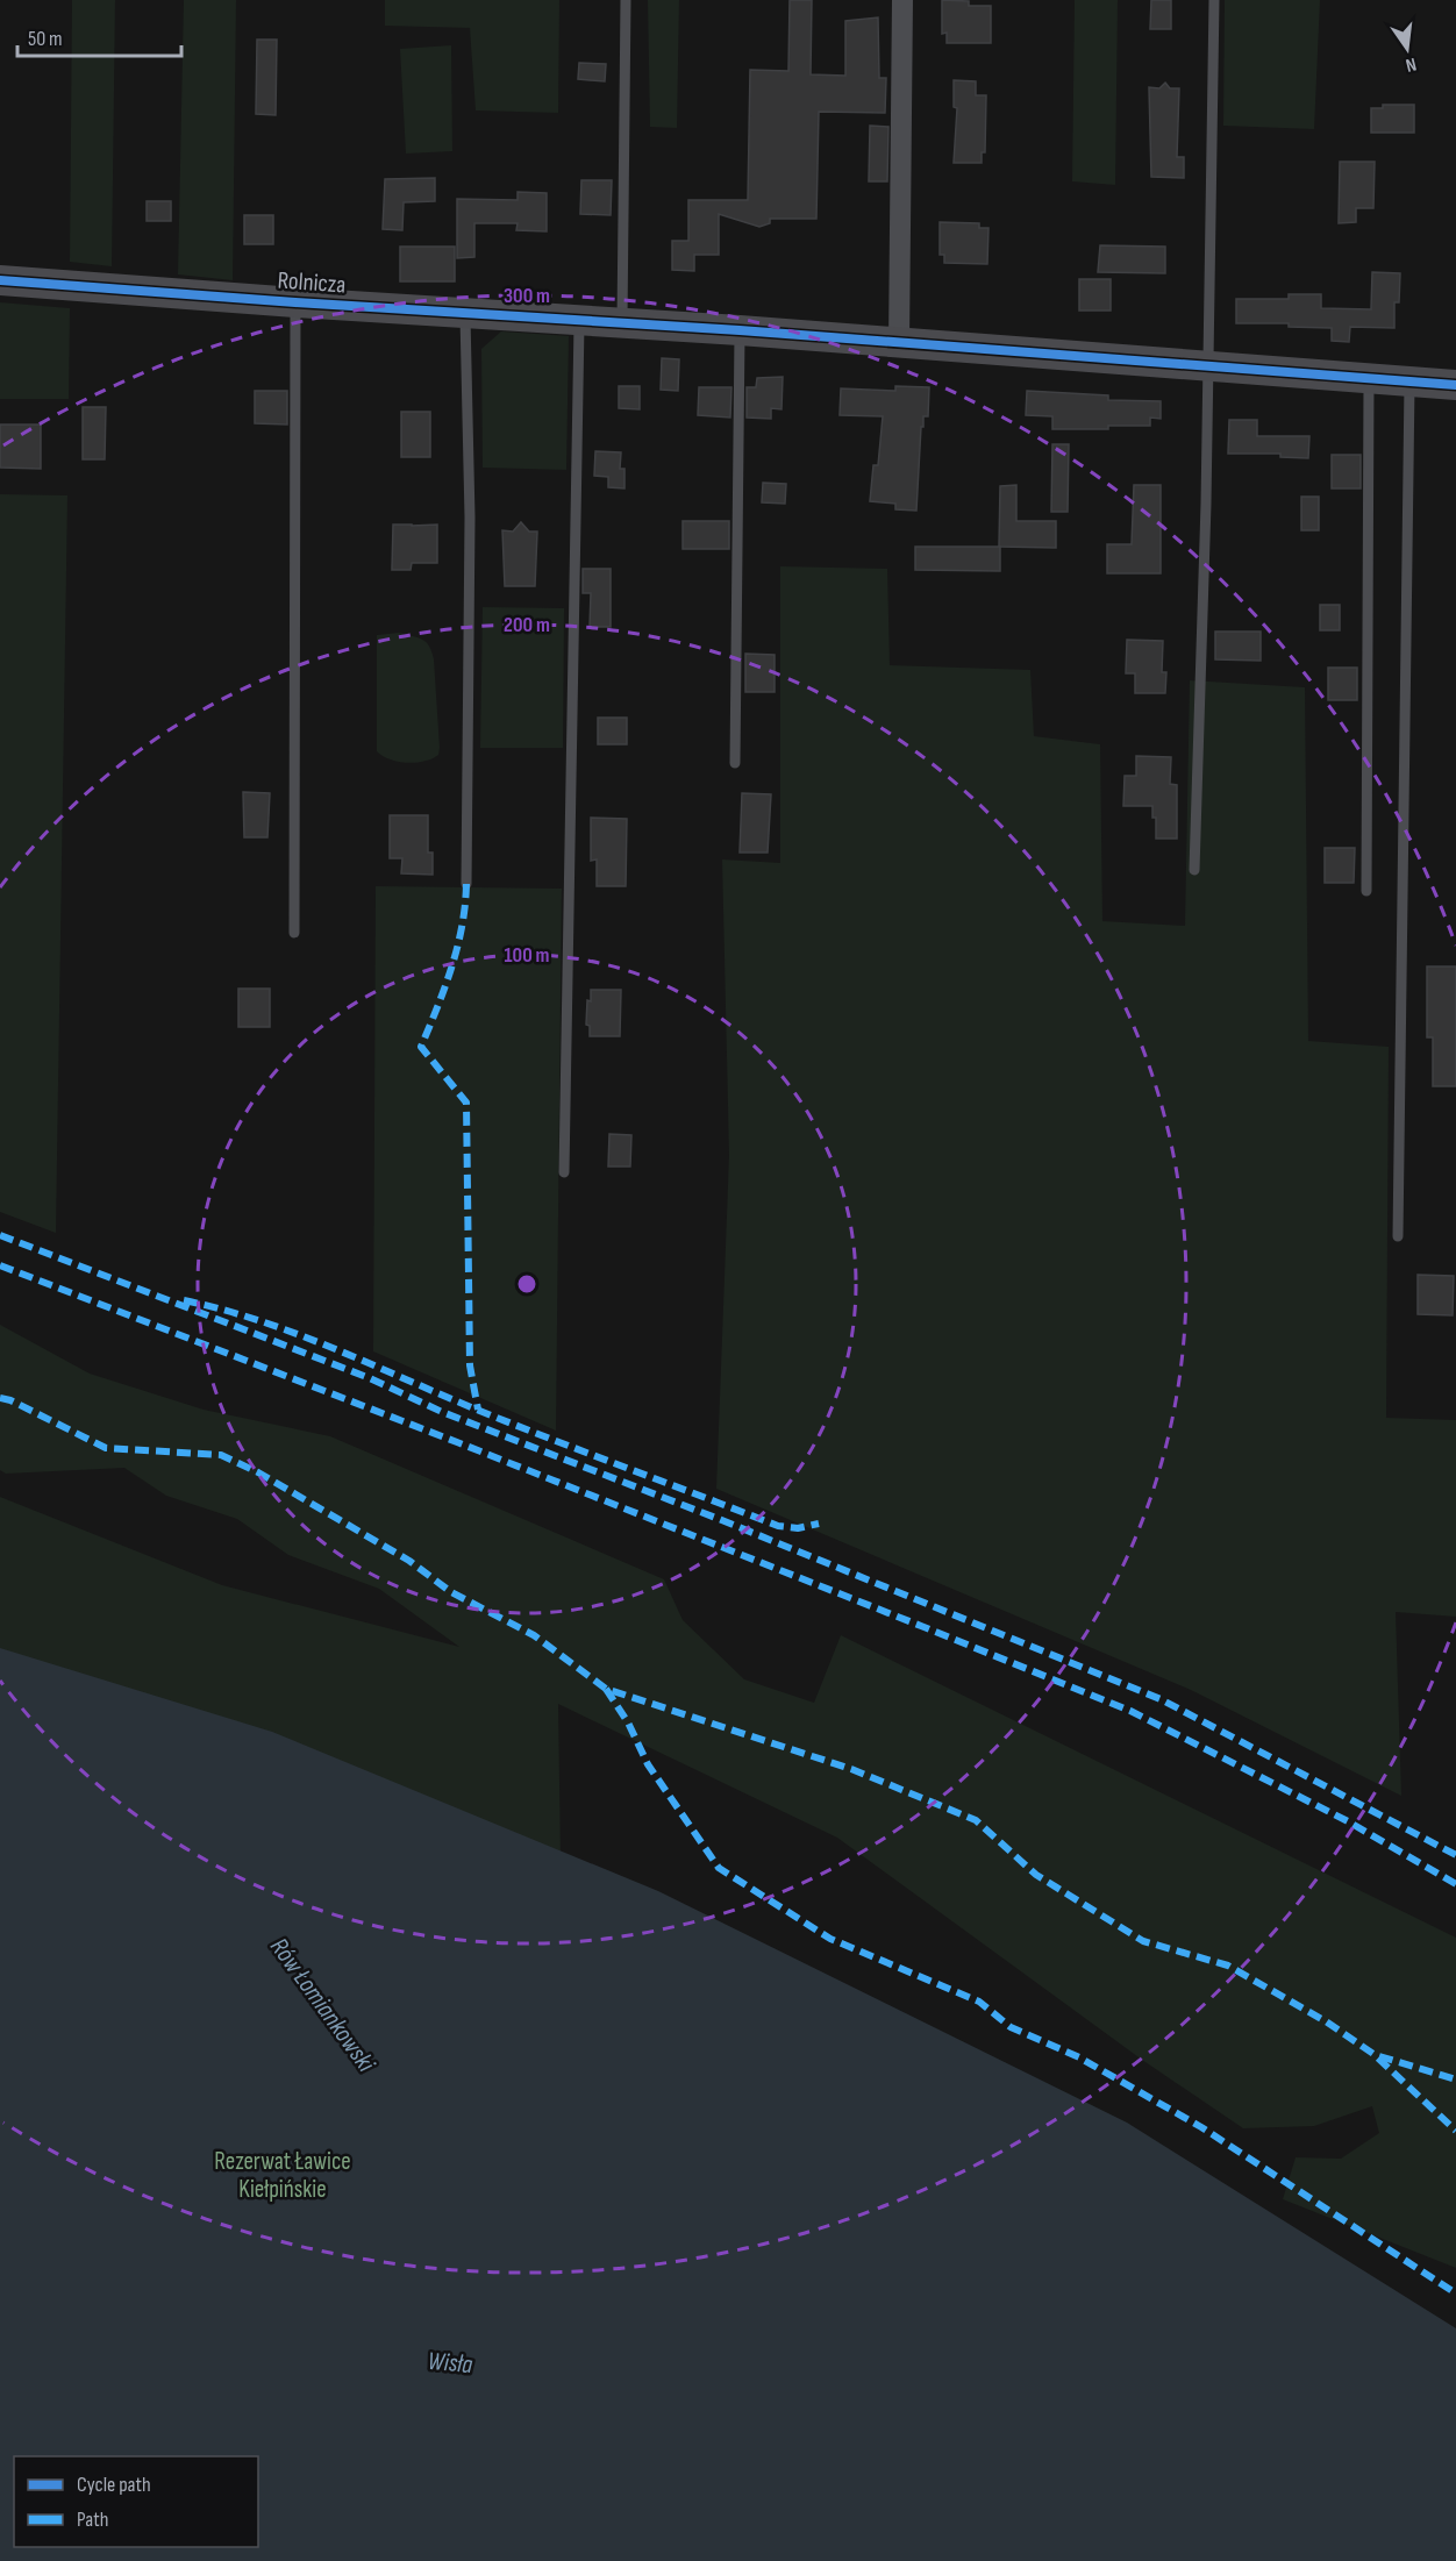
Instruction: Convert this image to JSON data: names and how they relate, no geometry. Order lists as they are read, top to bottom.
{
  "streets": {
    "street": ["Rolnicza"]
  },
  "water": ["Rów Łomiankowski", "Wisła"],
  "parks": ["Rezerwat Ławice Kiełpińskie"],
  "legend": ["Cycle path", "Path"],
  "scale_bar": "50 m",
  "north": "bottom",
  "rings": ["300 m", "200 m", "100 m"]
}
